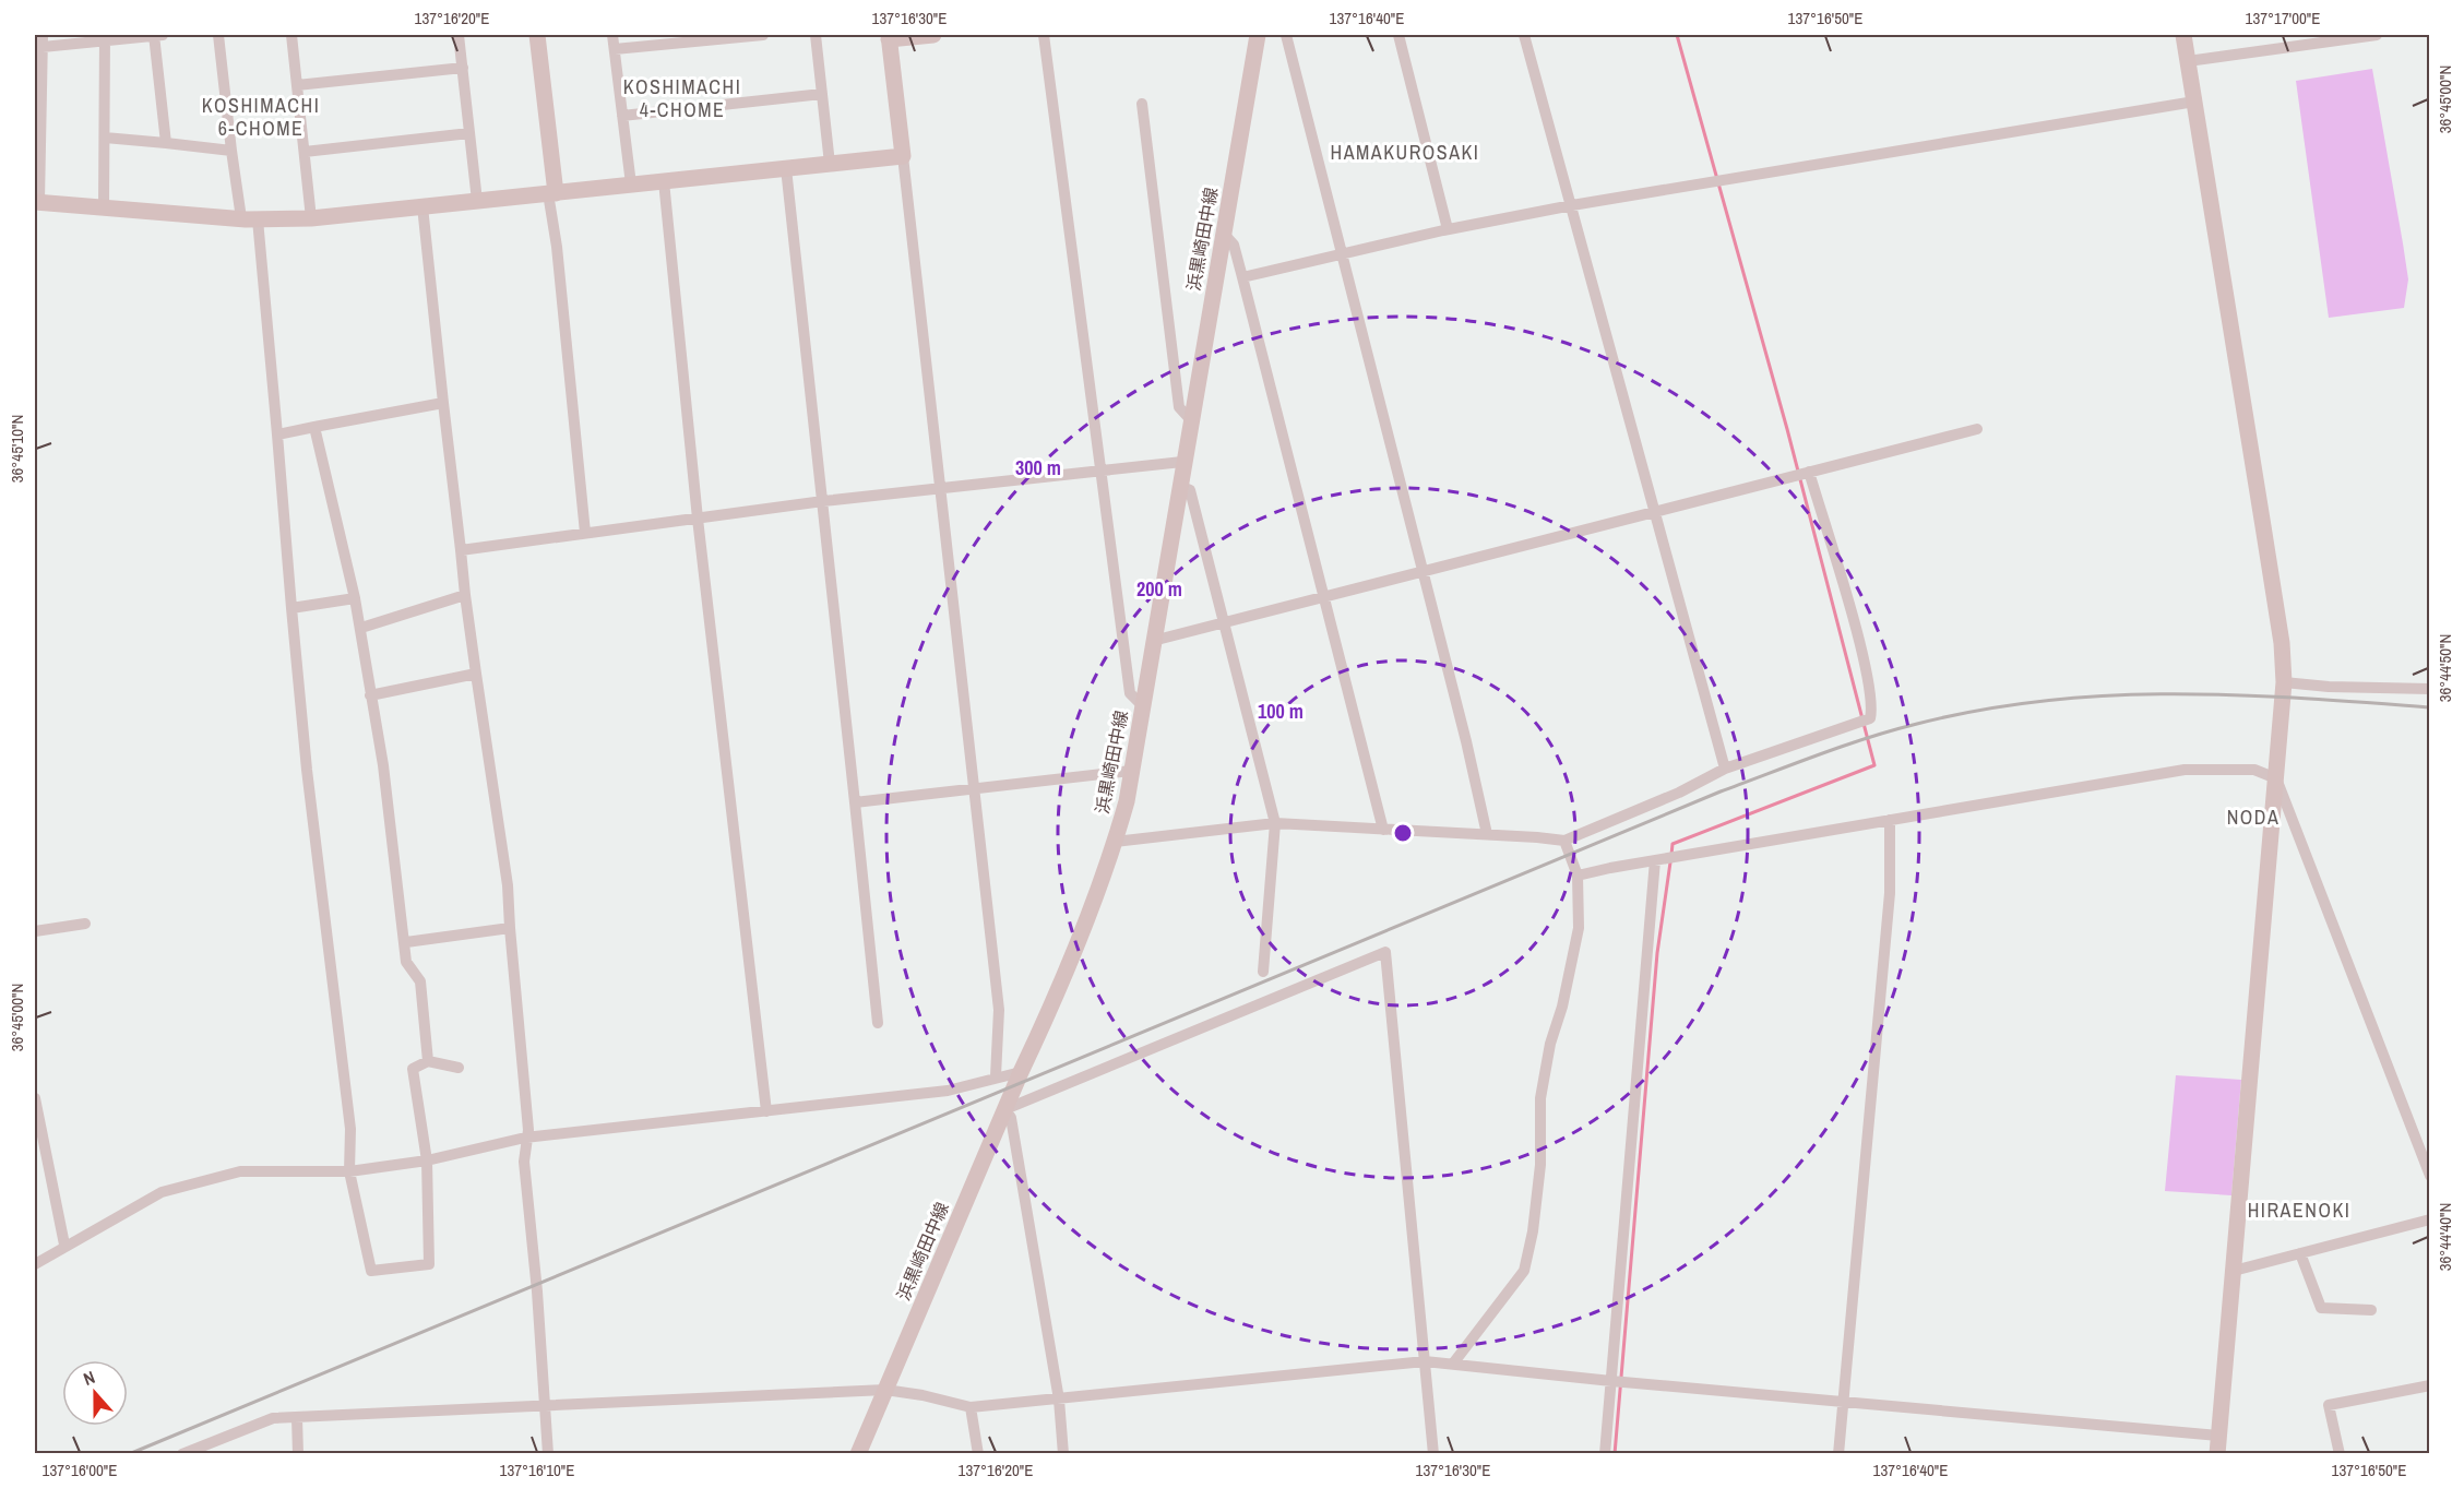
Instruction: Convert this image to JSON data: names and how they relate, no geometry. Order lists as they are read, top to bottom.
{
  "streets": {
    "street": ["浜黒崎田中線"]
  },
  "districts": [
    "KOSHIMACHI 4-CHOME",
    "KOSHIMACHI 6-CHOME",
    "HAMAKUROSAKI",
    "NODA",
    "HIRAENOKI"
  ],
  "north": "top",
  "coordinates": [
    "137°16'20\"E",
    "137°16'30\"E",
    "137°16'40\"E",
    "137°16'50\"E",
    "137°17'00\"E",
    "36°45'00\"N",
    "36°45'10\"N",
    "36°44'50\"N",
    "36°44'40\"N",
    "137°16'00\"E",
    "137°16'10\"E"
  ],
  "rings": ["300 m", "200 m", "100 m"]
}
